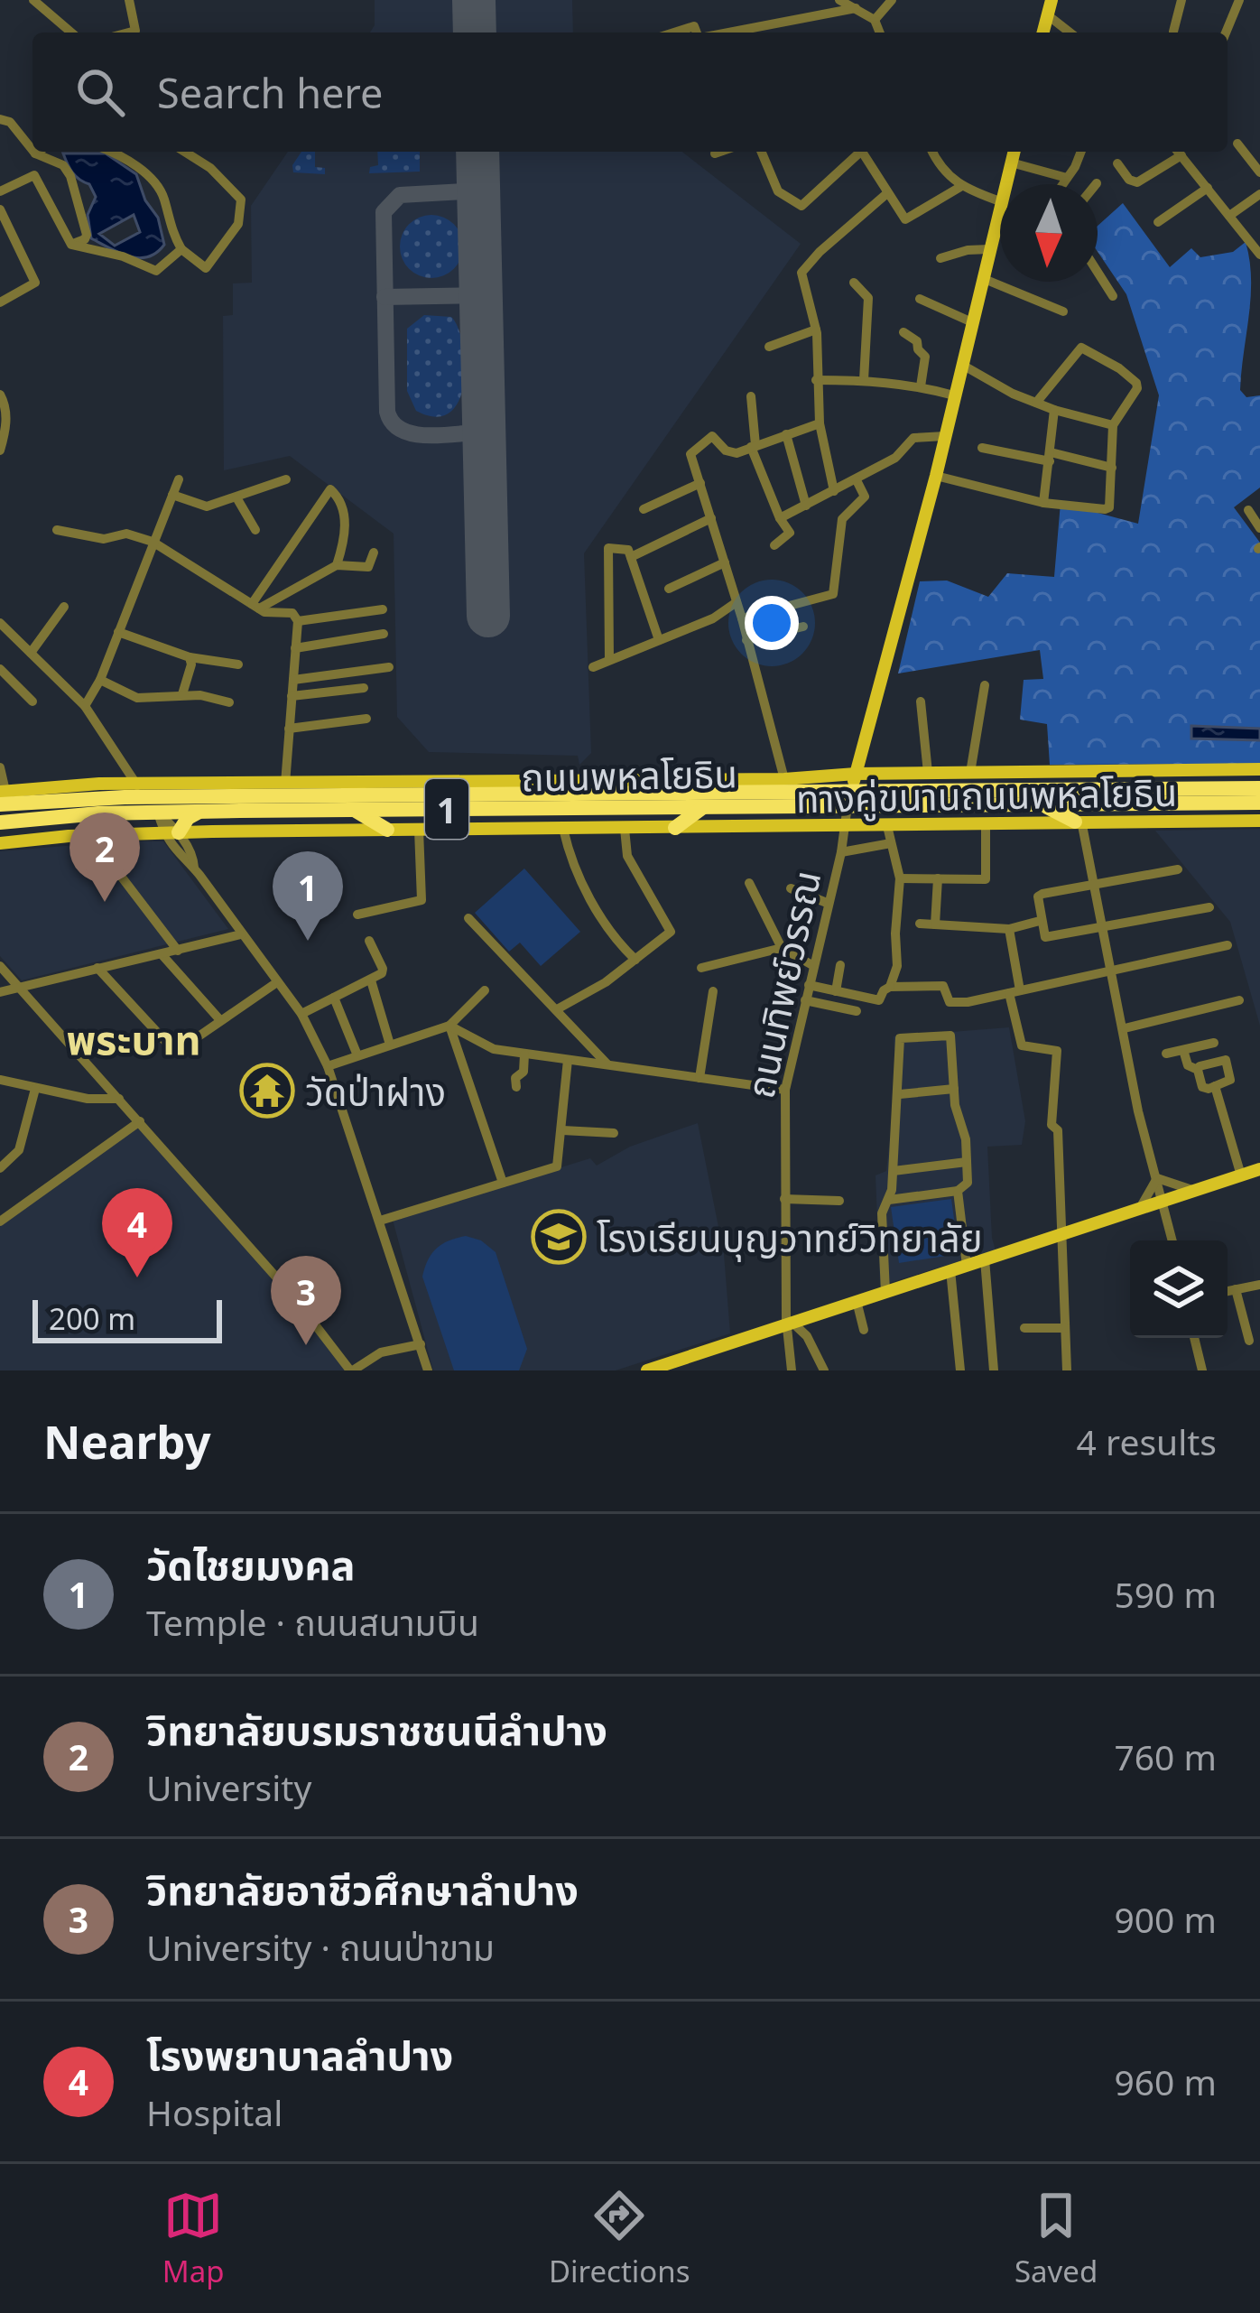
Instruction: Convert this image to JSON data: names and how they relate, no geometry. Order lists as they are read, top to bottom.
{
  "streets": {
    "highway": ["ถนนพหลโยธิน", "1"],
    "main road": ["ทางคู่ขนานถนนพหลโยธิน"],
    "street": ["ถนนทิพย์วรรณ"]
  },
  "crossings": [
    ["ถนนพหลโยธิน", "ทางคู่ขนานถนนพหลโยธิน"],
    ["ถนนพหลโยธิน", "ถนนทิพย์วรรณ"],
    ["ทางคู่ขนานถนนพหลโยธิน", "ถนนทิพย์วรรณ"]
  ],
  "districts": ["พระบาท"],
  "places": {
    "temple": ["วัดป่าฝาง"],
    "school or university": ["โรงเรียนบุญวาทย์วิทยาลัย"]
  },
  "scale_bar": "200 m",
  "north": "bottom",
  "page": {
    "search": "Search here",
    "pins": [
      "2",
      "1",
      "4",
      "3"
    ],
    "scale": "200 m",
    "heading": ["Nearby", "4 results"],
    "list": [
      {
        "mark": "1",
        "name": "วัดไชยมงคล",
        "note": "Temple · ถนนสนามบิน",
        "value": "590 m"
      },
      {
        "mark": "2",
        "name": "วิทยาลัยบรมราชชนนีลำปาง",
        "note": "University",
        "value": "760 m"
      },
      {
        "mark": "3",
        "name": "วิทยาลัยอาชีวศึกษาลำปาง",
        "note": "University · ถนนป่าขาม",
        "value": "900 m"
      },
      {
        "mark": "4",
        "name": "โรงพยาบาลลำปาง",
        "note": "Hospital",
        "value": "960 m"
      }
    ],
    "nav": ["Map", "Directions", "Saved"]
  }
}
